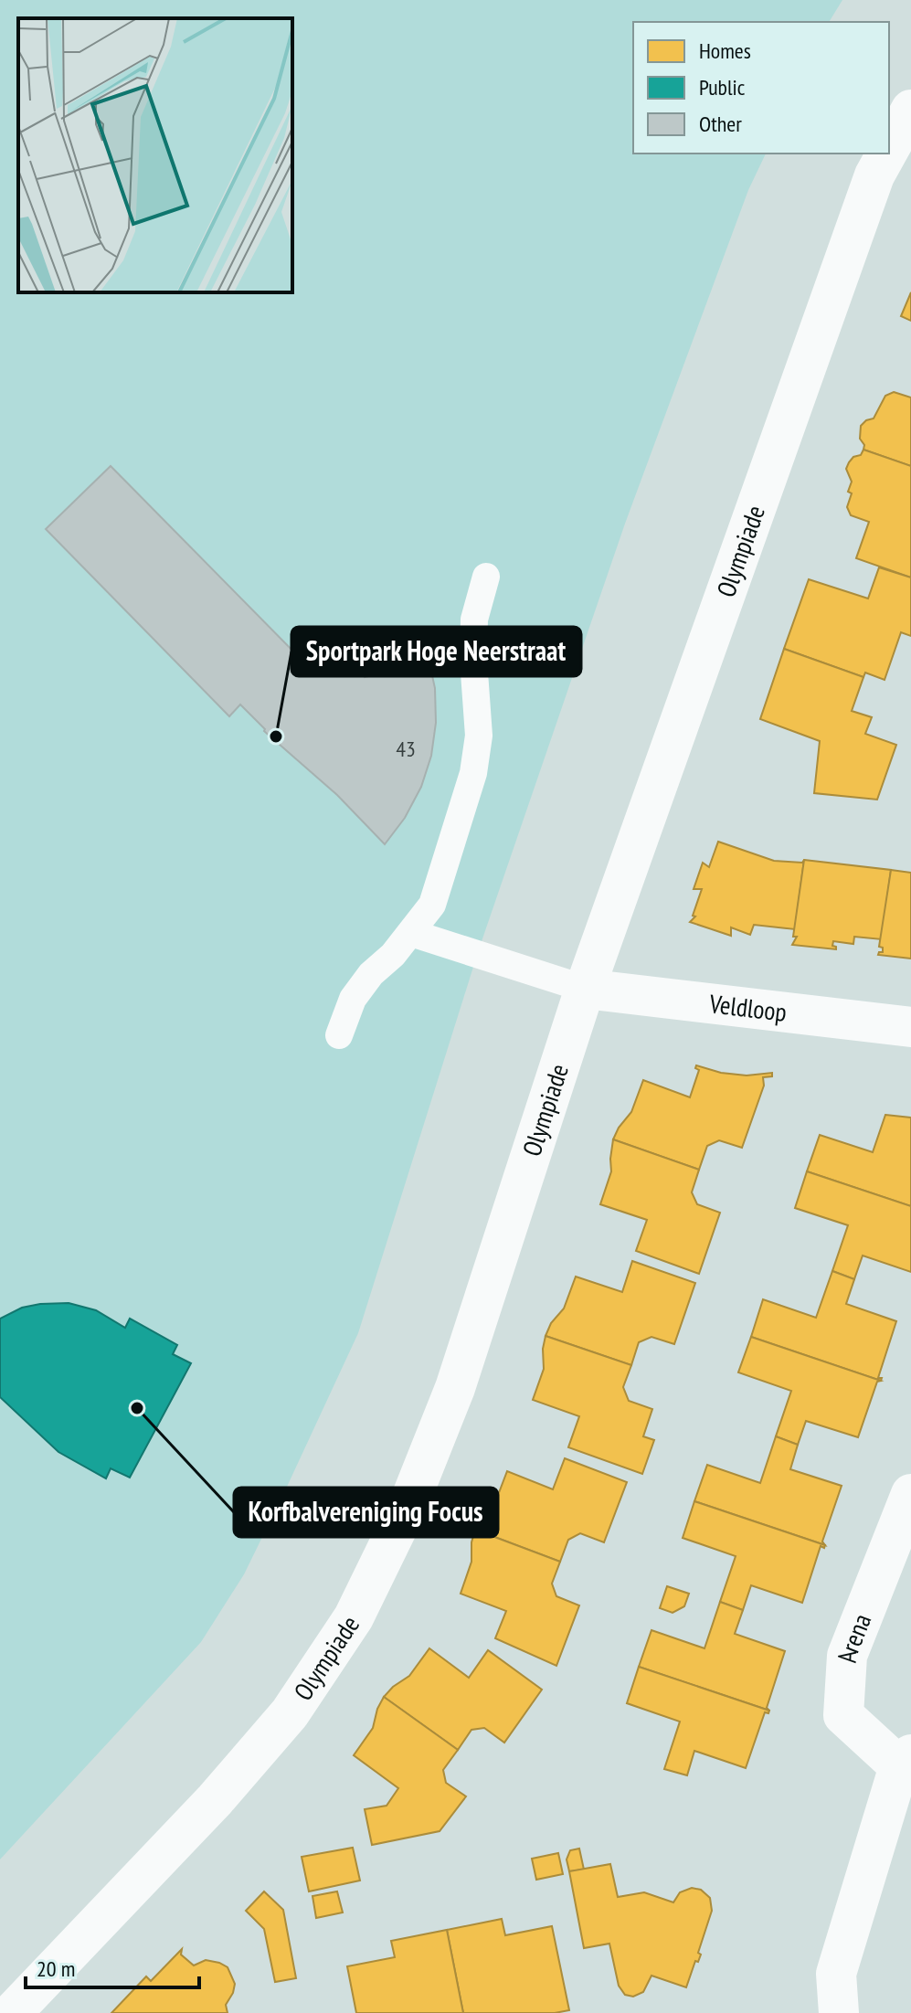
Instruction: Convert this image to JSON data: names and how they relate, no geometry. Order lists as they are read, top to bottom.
{
  "streets": {
    "street": ["Olympiade", "Veldloop", "Arena"]
  },
  "crossings": [
    ["Olympiade", "Veldloop"]
  ],
  "places": ["Sportpark Hoge Neerstraat", "Korfbalvereniging Focus"],
  "house_numbers": ["43"],
  "legend": ["Homes", "Public", "Other"],
  "scale_bar": "20 m"
}
